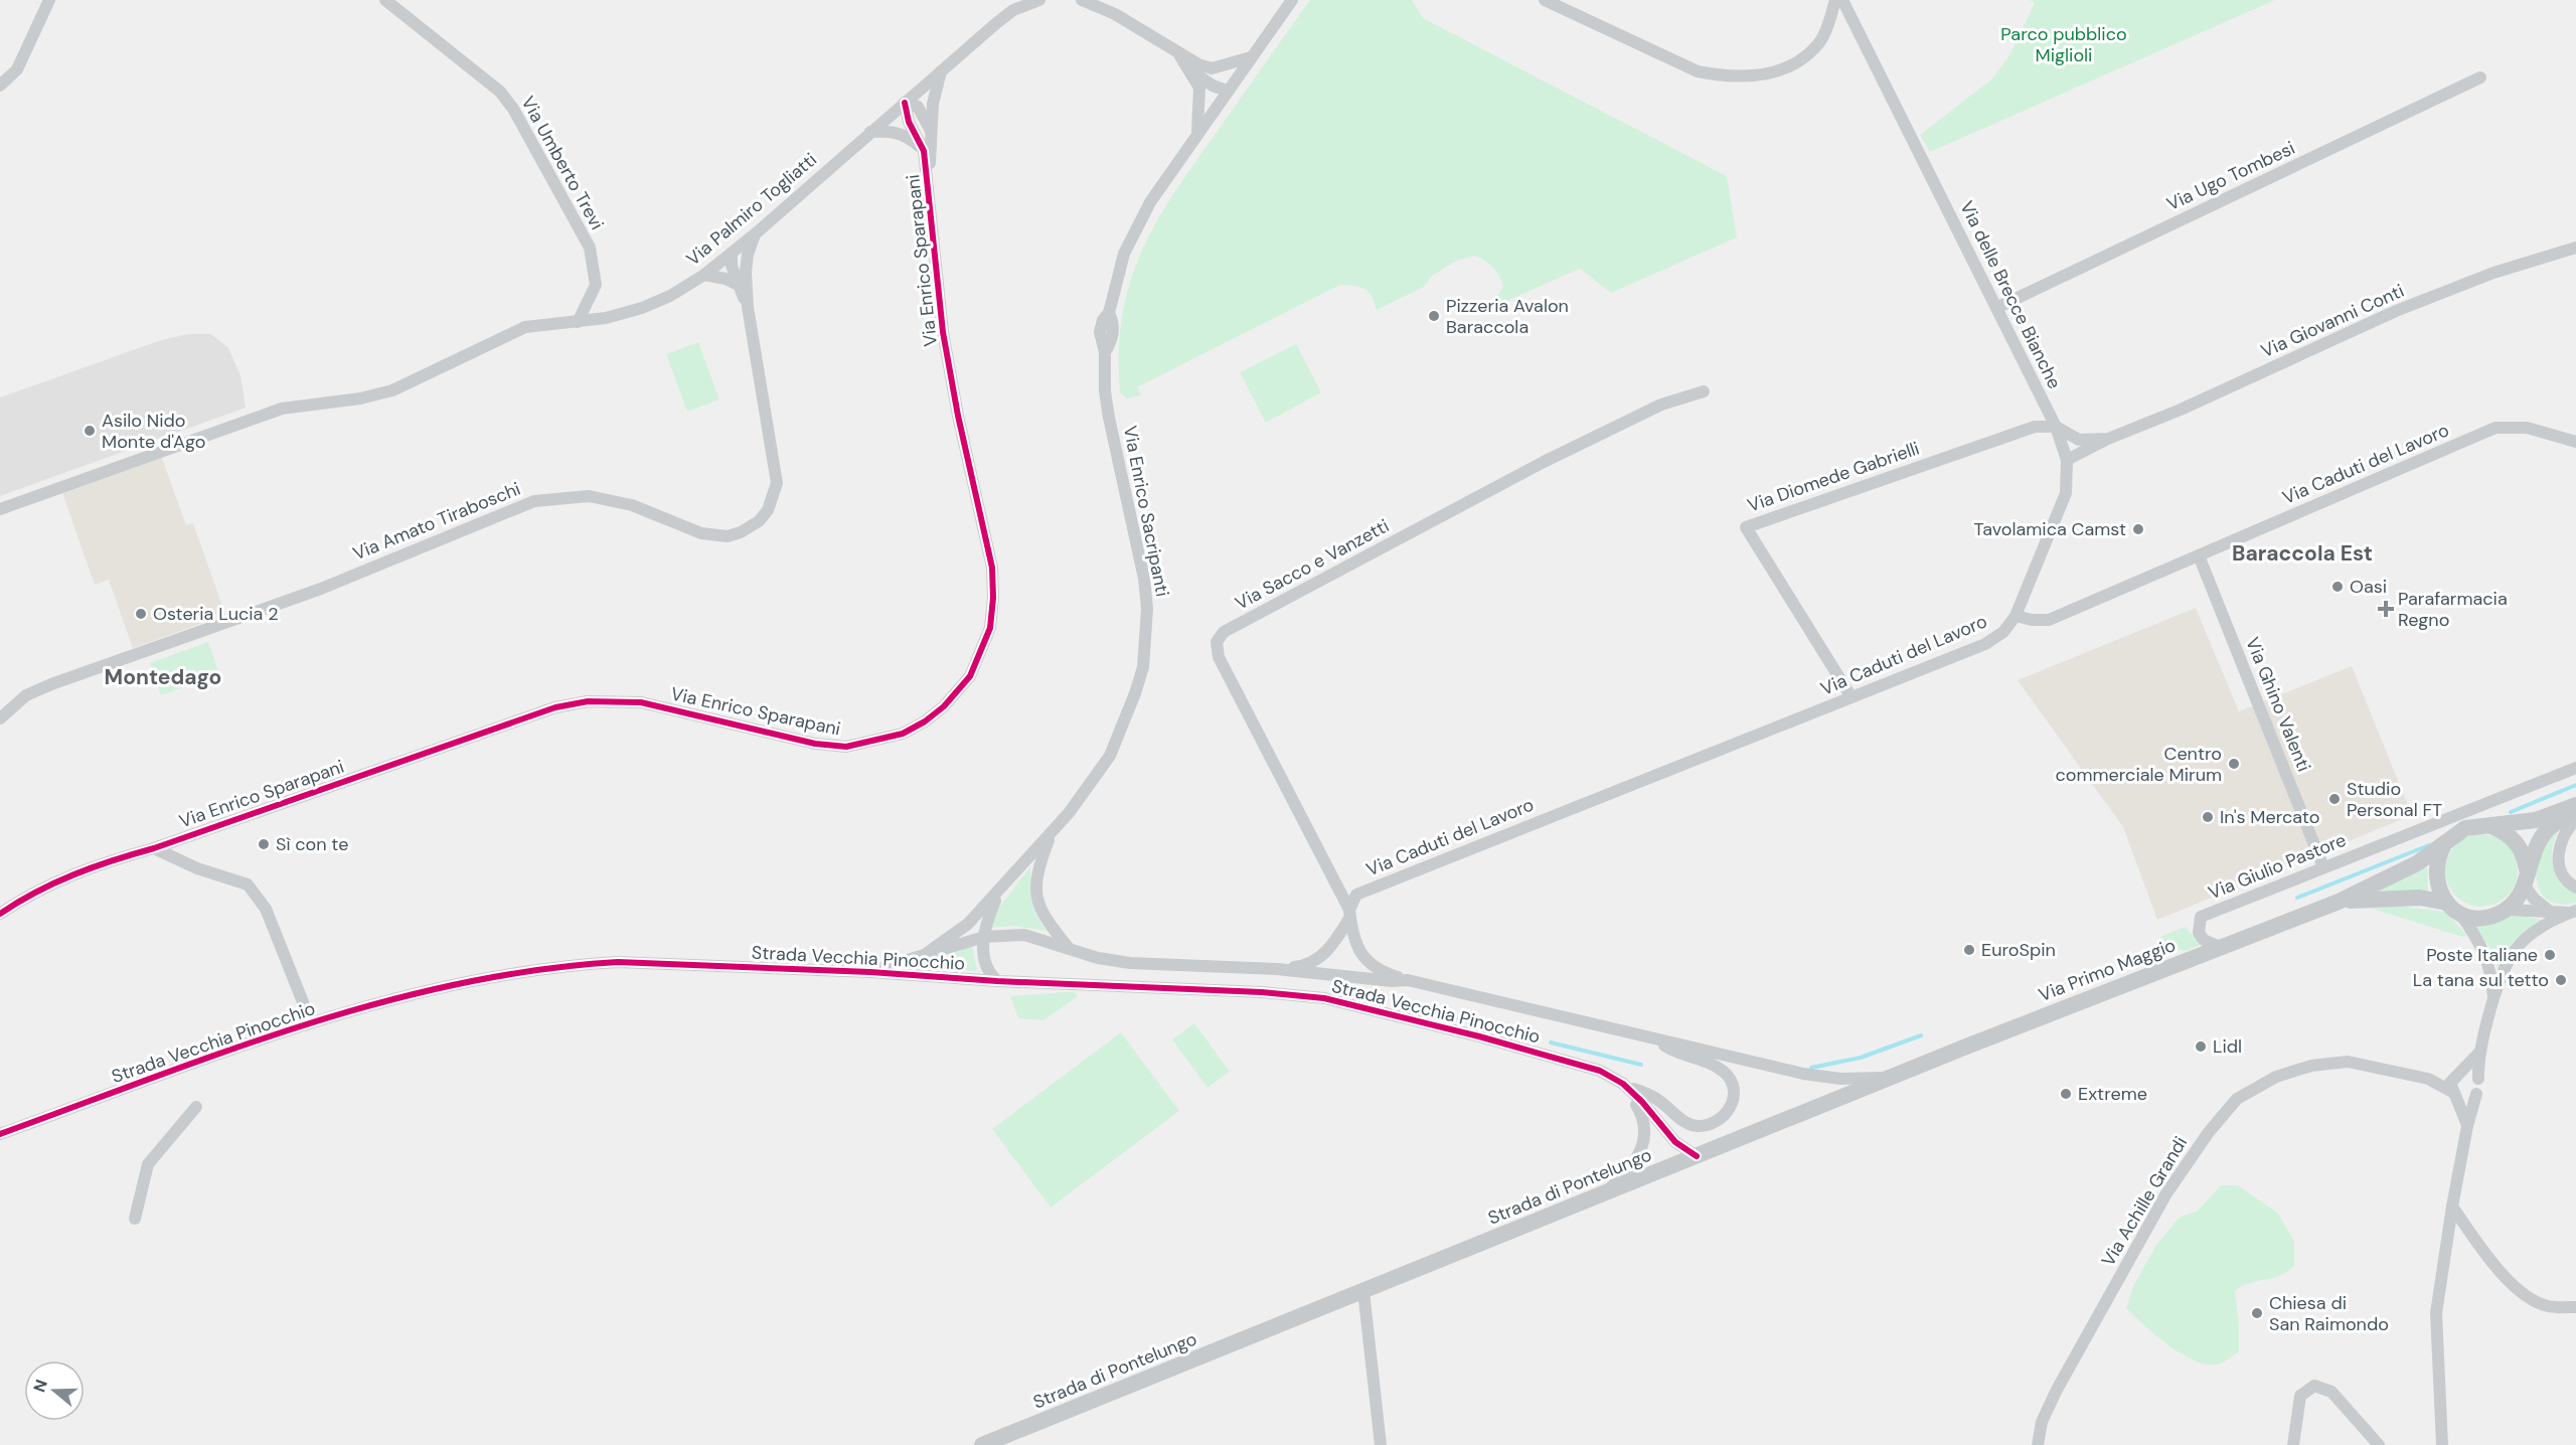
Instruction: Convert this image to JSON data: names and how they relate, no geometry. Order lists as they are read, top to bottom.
{
  "streets": {
    "main road": ["Via Primo Maggio", "Strada di Pontelungo"],
    "street": [
      "Via Umberto Trevi",
      "Via Ugo Tombesi",
      "Via Palmiro Togliatti",
      "Via Enrico Sparapani",
      "Via delle Brecce Bianche",
      "Via Giovanni Conti",
      "Via Caduti del Lavoro",
      "Via Diomede Gabrielli",
      "Via Enrico Sacripanti",
      "Via Amato Tiraboschi",
      "Via Sacco e Vanzetti",
      "Via Ghino Valenti",
      "Via Giulio Pastore",
      "Strada Vecchia Pinocchio",
      "Via Achille Grandi"
    ]
  },
  "crossings": [
    ["Via Umberto Trevi", "Via Palmiro Togliatti"],
    ["Via Ugo Tombesi", "Via delle Brecce Bianche"],
    ["Via Palmiro Togliatti", "Via Enrico Sparapani"],
    ["Via Palmiro Togliatti", "Via Amato Tiraboschi"],
    ["Via Enrico Sparapani", "Strada Vecchia Pinocchio"],
    ["Via delle Brecce Bianche", "Via Giovanni Conti"],
    ["Via delle Brecce Bianche", "Via Caduti del Lavoro"],
    ["Via delle Brecce Bianche", "Via Diomede Gabrielli"],
    ["Via Giovanni Conti", "Via Diomede Gabrielli"],
    ["Via Caduti del Lavoro", "Via Diomede Gabrielli"],
    ["Via Caduti del Lavoro", "Via Sacco e Vanzetti"],
    ["Via Caduti del Lavoro", "Via Ghino Valenti"],
    ["Via Enrico Sacripanti", "Strada Vecchia Pinocchio"],
    ["Via Sacco e Vanzetti", "Strada Vecchia Pinocchio"],
    ["Via Ghino Valenti", "Via Giulio Pastore"],
    ["Via Giulio Pastore", "Via Primo Maggio"],
    ["Strada Vecchia Pinocchio", "Via Primo Maggio"],
    ["Strada Vecchia Pinocchio", "Strada di Pontelungo"],
    ["Via Primo Maggio", "Strada di Pontelungo"]
  ],
  "districts": ["Baraccola Est", "Montedago"],
  "parks": ["Parco pubblico Miglioli"],
  "places": {
    "other": [
      "Pizzeria Avalon Baraccola",
      "Asilo Nido Monte d'Ago",
      "Tavolamica Camst",
      "Oasi",
      "Osteria Lucia 2",
      "Centro commerciale Mirum",
      "Studio Personal FT",
      "In's Mercato",
      "Sì con te",
      "EuroSpin",
      "Poste Italiane",
      "La tana sul tetto",
      "Lidl",
      "Extreme",
      "Chiesa di San Raimondo"
    ],
    "health": ["Parafarmacia Regno"]
  },
  "north": "left"
}
